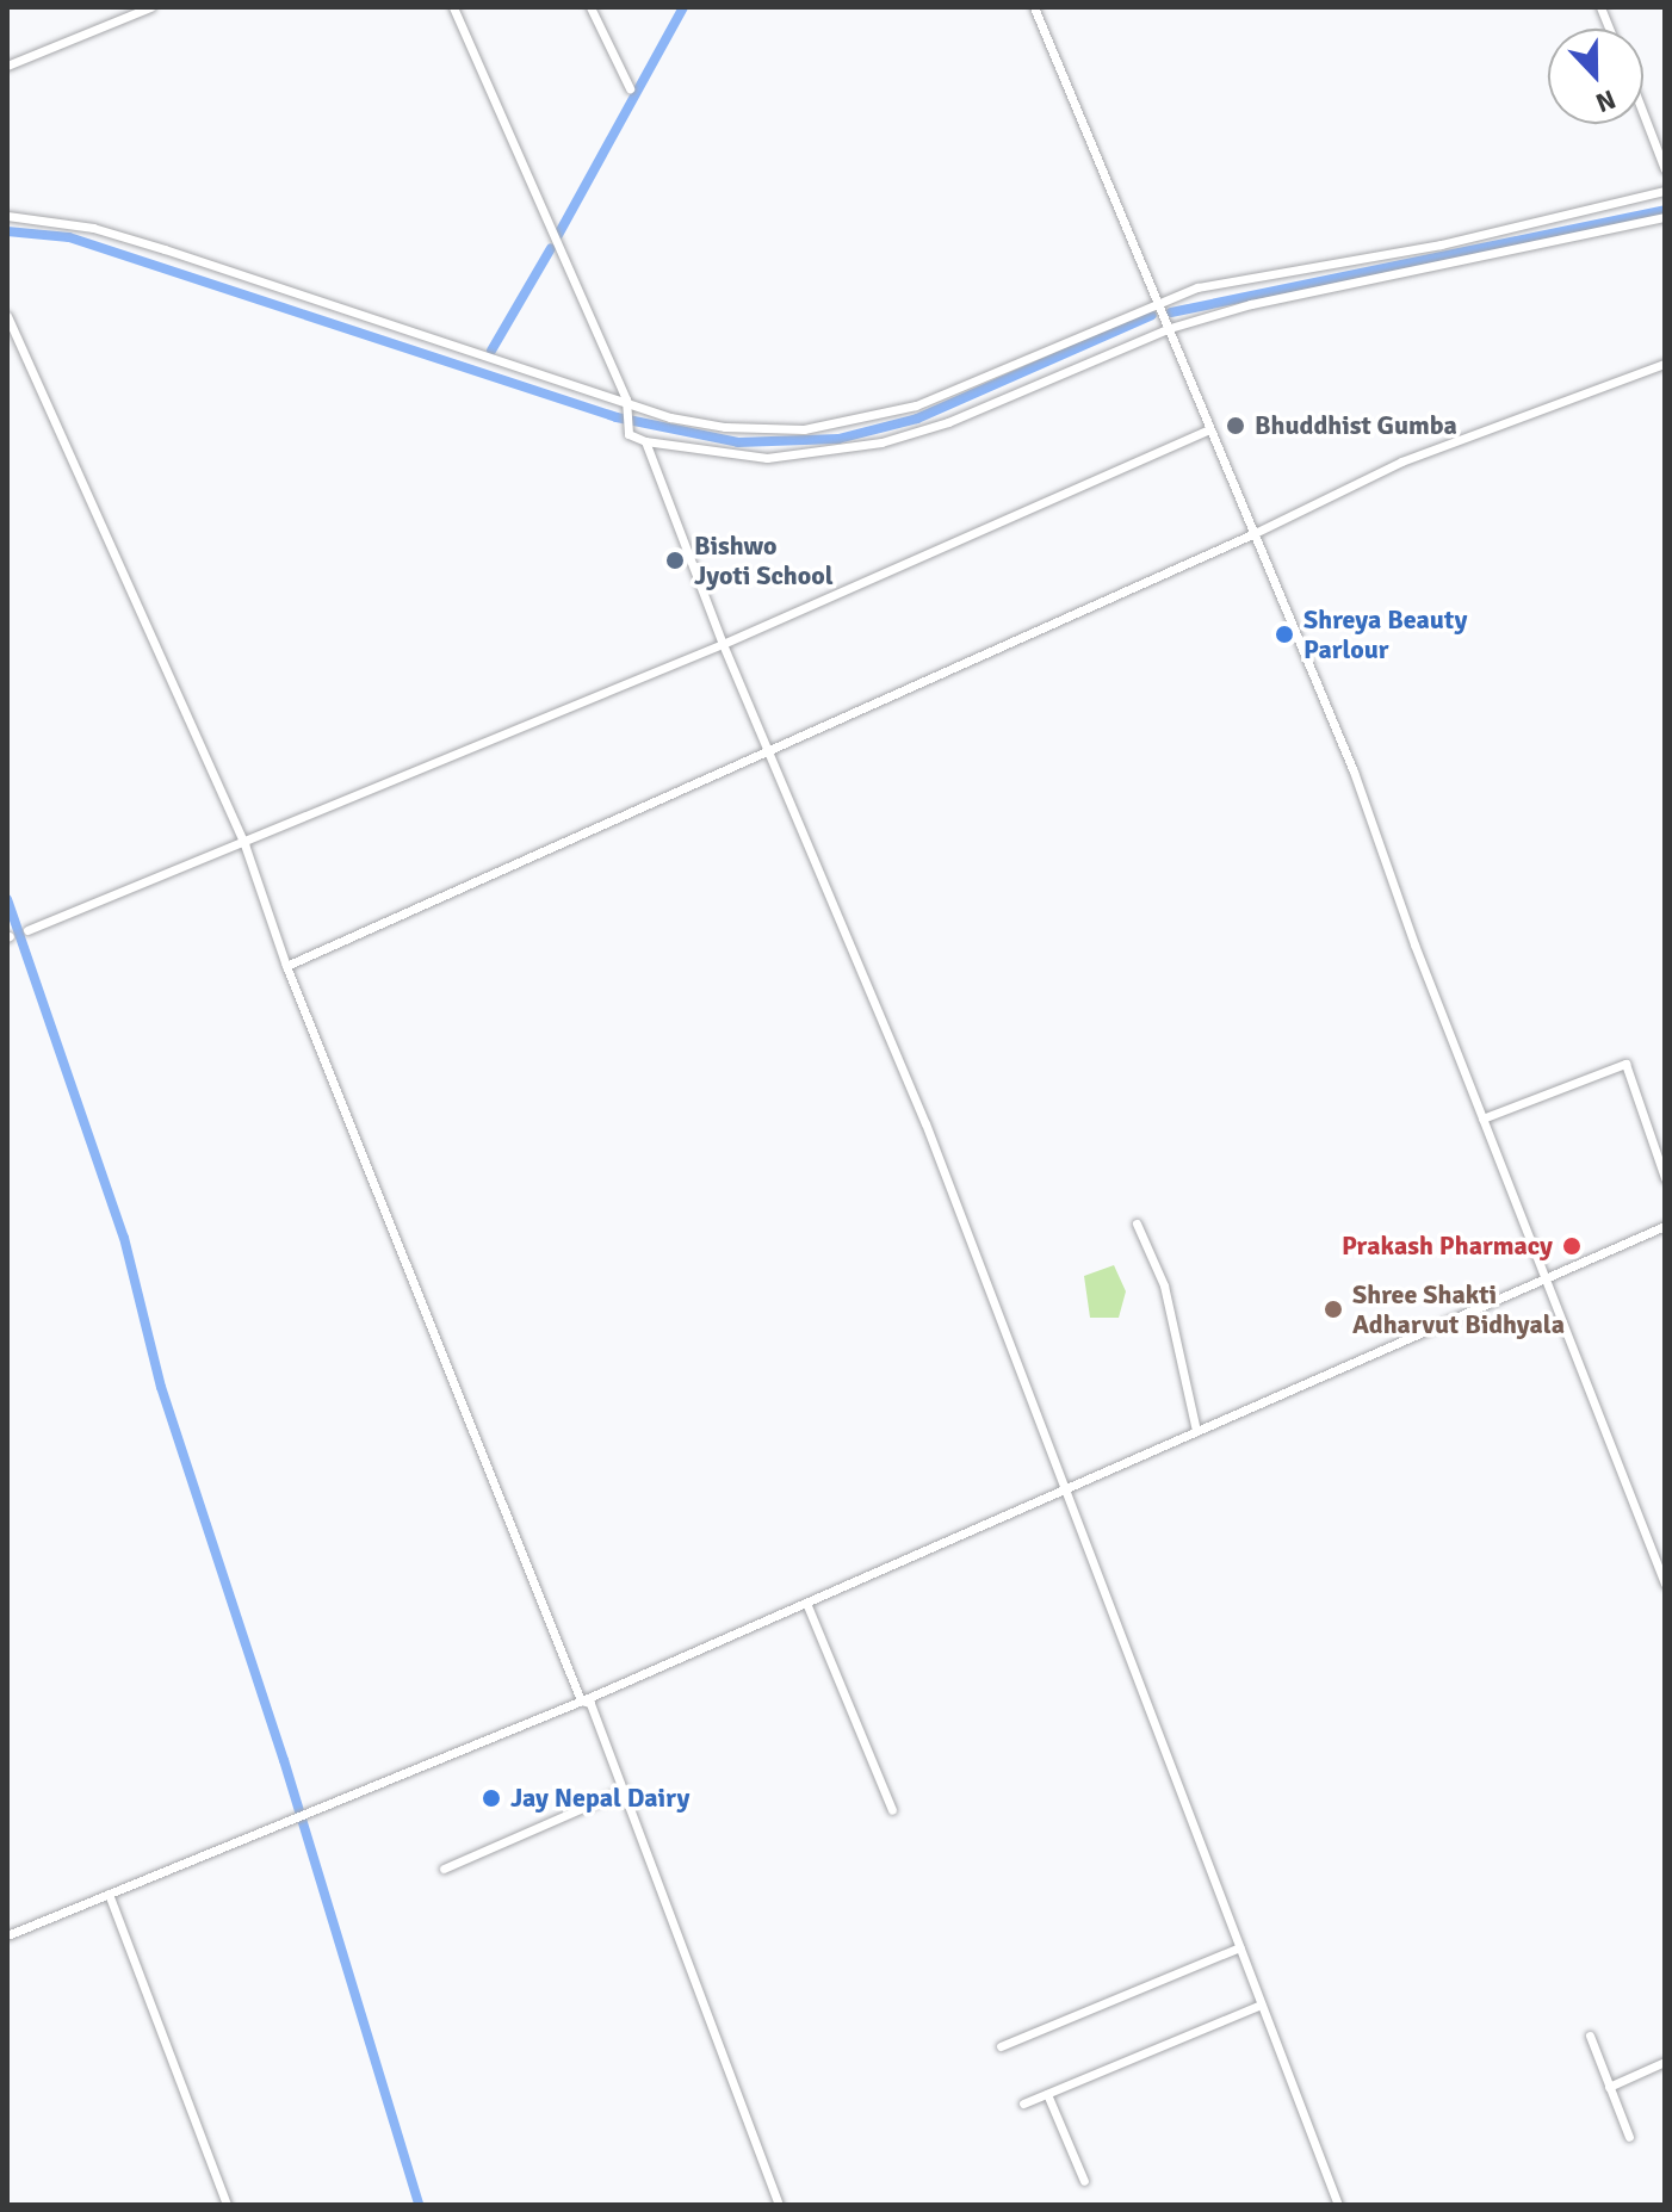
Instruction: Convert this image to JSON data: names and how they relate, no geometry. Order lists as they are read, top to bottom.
{
  "places": [
    "Bhuddhist Gumba",
    "Bishwo Jyoti School",
    "Shreya Beauty Parlour",
    "Prakash Pharmacy",
    "Shree Shakti Adharvut Bidhyala",
    "Jay Nepal Dairy"
  ],
  "north": "bottom"
}
